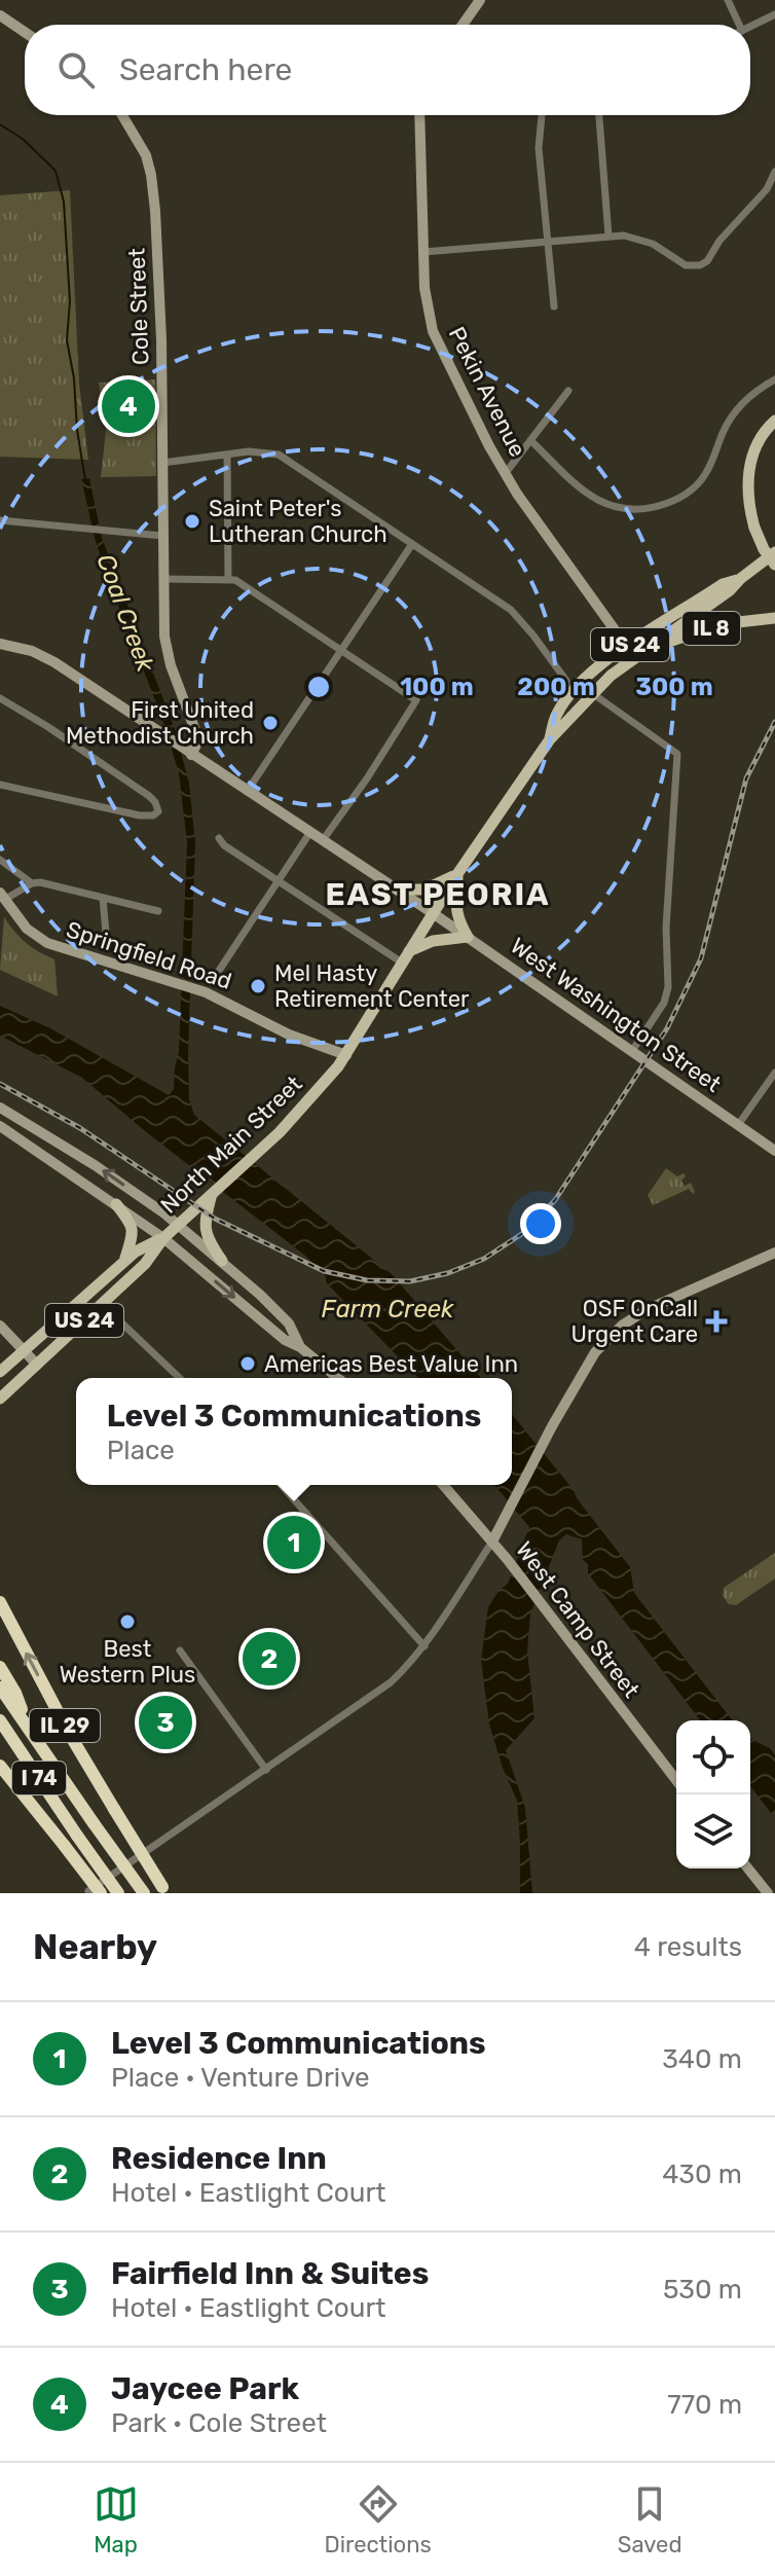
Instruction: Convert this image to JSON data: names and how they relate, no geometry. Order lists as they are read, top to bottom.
{
  "streets": {
    "highway": ["IL 29", "I 74"],
    "main road": ["IL 8", "US 24", "North Main Street"],
    "street": [
      "Cole Street",
      "Pekin Avenue",
      "Springfield Road",
      "West Washington Street",
      "West Camp Street"
    ]
  },
  "crossings": [
    ["Cole Street", "West Washington Street"],
    ["Pekin Avenue", "US 24"],
    ["IL 8", "US 24"],
    ["US 24", "West Washington Street"],
    ["US 24", "North Main Street"],
    ["Springfield Road", "North Main Street"],
    ["West Washington Street", "North Main Street"]
  ],
  "districts": ["EAST PEORIA"],
  "water": ["Coal Creek", "Farm Creek"],
  "places": {
    "other": [
      "Saint Peter's Lutheran Church",
      "First United Methodist Church",
      "Mel Hasty Retirement Center",
      "Americas Best Value Inn",
      "Best Western Plus"
    ],
    "health": ["OSF OnCall Urgent Care"]
  },
  "page": {
    "search": "Search here",
    "pins": [
      "4",
      "1",
      "2",
      "3"
    ],
    "popup": ["Level 3 Communications", "Place"],
    "heading": ["Nearby", "4 results"],
    "list": [
      {
        "mark": "1",
        "name": "Level 3 Communications",
        "note": "Place · Venture Drive",
        "value": "340 m"
      },
      {
        "mark": "2",
        "name": "Residence Inn",
        "note": "Hotel · Eastlight Court",
        "value": "430 m"
      },
      {
        "mark": "3",
        "name": "Fairfield Inn & Suites",
        "note": "Hotel · Eastlight Court",
        "value": "530 m"
      },
      {
        "mark": "4",
        "name": "Jaycee Park",
        "note": "Park · Cole Street",
        "value": "770 m"
      }
    ],
    "nav": ["Map", "Directions", "Saved"]
  },
  "rings": ["100 m", "200 m", "300 m"]
}
